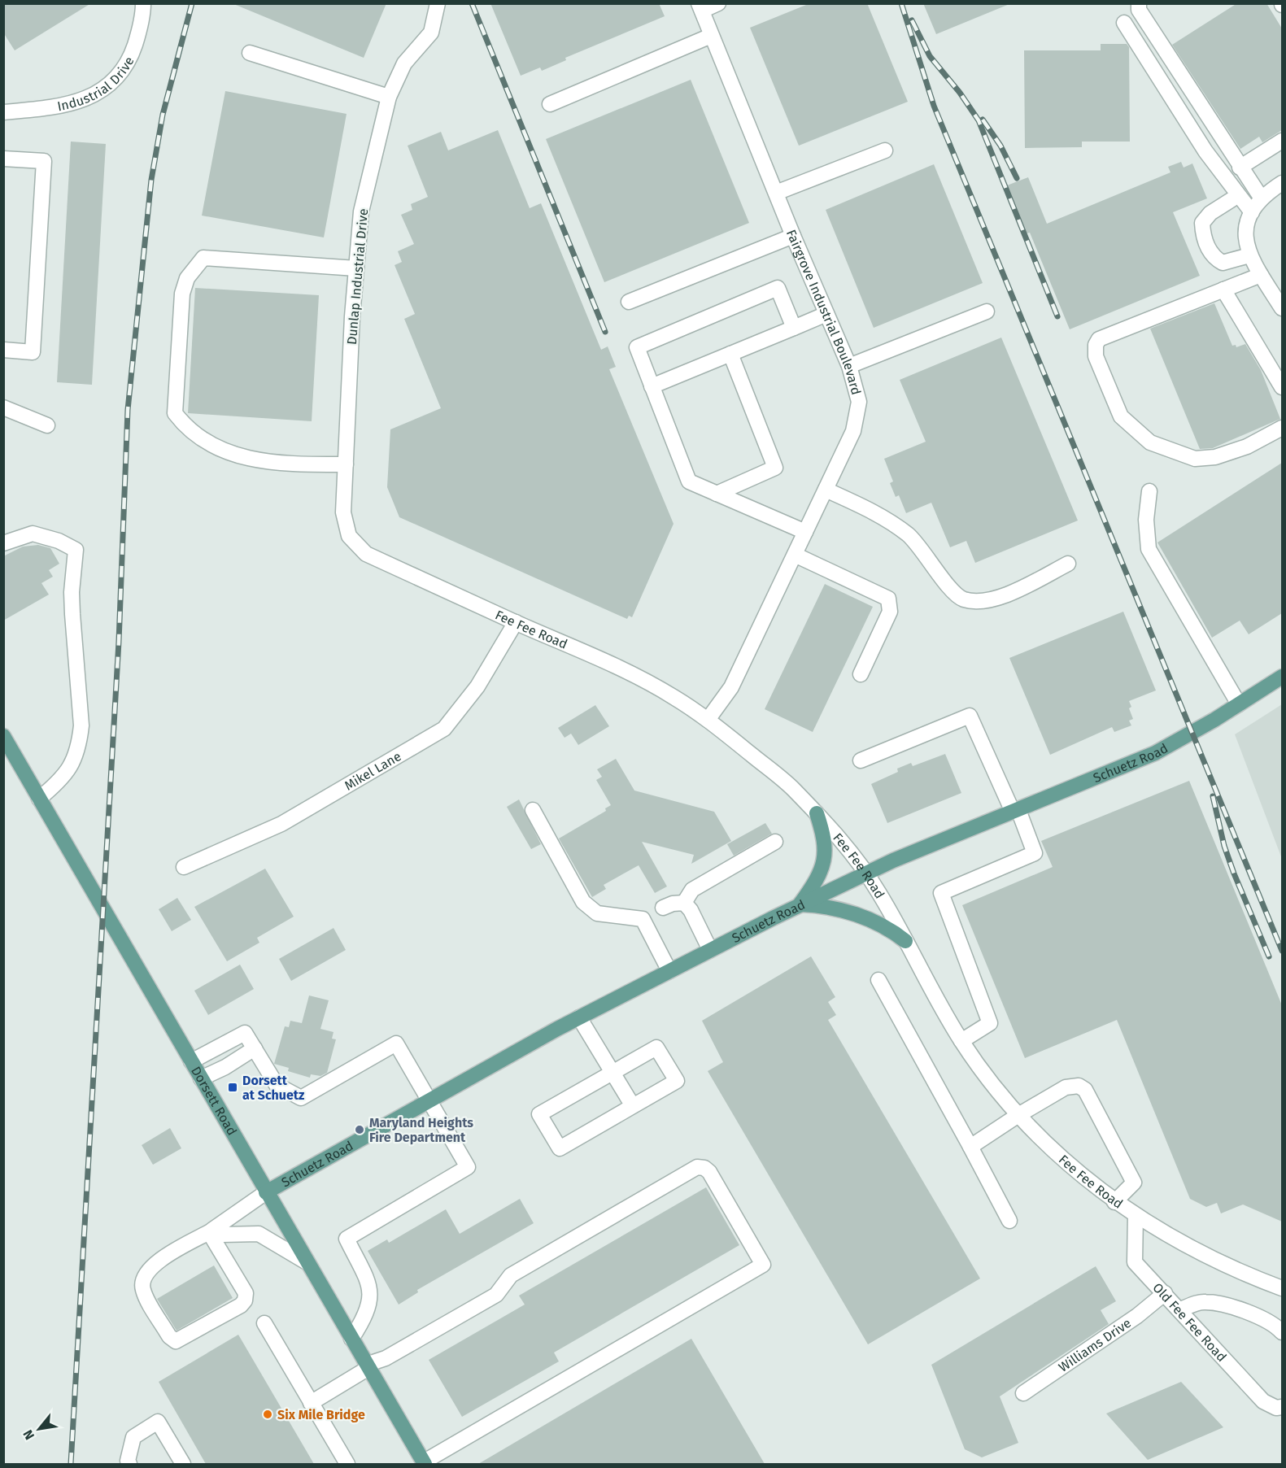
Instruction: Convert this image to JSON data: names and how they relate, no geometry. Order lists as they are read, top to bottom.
{
  "streets": {
    "main road": ["Schuetz Road", "Dorsett Road"],
    "street": [
      "Industrial Drive",
      "Dunlap Industrial Drive",
      "Fairgrove Industrial Boulevard",
      "Fee Fee Road",
      "Mikel Lane",
      "Old Fee Fee Road",
      "Williams Drive"
    ]
  },
  "crossings": [
    ["Dunlap Industrial Drive", "Fee Fee Road"],
    ["Fairgrove Industrial Boulevard", "Fee Fee Road"],
    ["Fee Fee Road", "Schuetz Road"],
    ["Fee Fee Road", "Mikel Lane"],
    ["Fee Fee Road", "Old Fee Fee Road"],
    ["Schuetz Road", "Dorsett Road"],
    ["Old Fee Fee Road", "Williams Drive"]
  ],
  "places": {
    "transit": ["Dorsett at Schuetz"],
    "other": ["Maryland Heights Fire Department", "Six Mile Bridge"]
  },
  "north": "bottom left"
}
